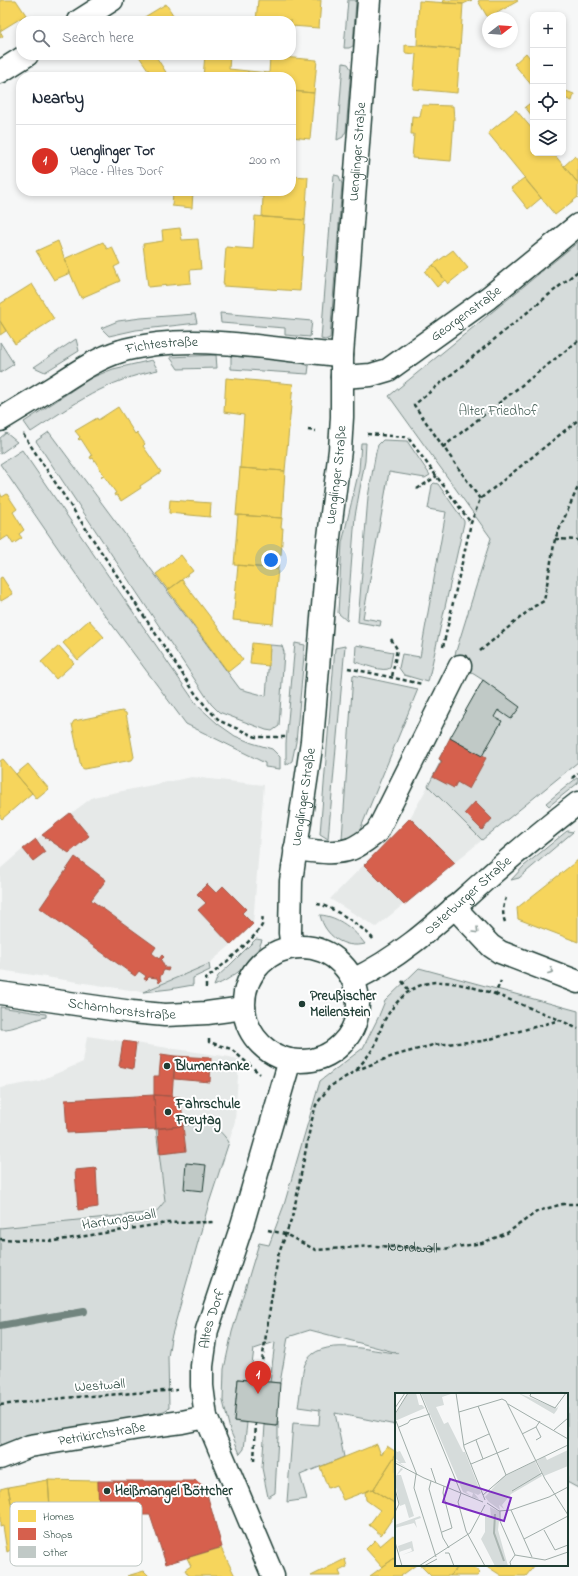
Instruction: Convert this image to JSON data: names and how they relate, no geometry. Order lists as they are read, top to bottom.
{
  "streets": {
    "main road": [
      "Uenglinger Straße",
      "Georgenstraße",
      "Fichtestraße",
      "Osterburger Straße",
      "Scharnhorststraße",
      "Altes Dorf",
      "Petrikirchstraße"
    ],
    "path": ["Hartungswall", "Nordwall", "Westwall"]
  },
  "crossings": [
    ["Uenglinger Straße", "Georgenstraße"],
    ["Uenglinger Straße", "Fichtestraße"],
    ["Uenglinger Straße", "Osterburger Straße"],
    ["Uenglinger Straße", "Scharnhorststraße"],
    ["Uenglinger Straße", "Altes Dorf"],
    ["Osterburger Straße", "Scharnhorststraße"],
    ["Osterburger Straße", "Altes Dorf"],
    ["Scharnhorststraße", "Altes Dorf"],
    ["Hartungswall", "Nordwall"],
    ["Hartungswall", "Altes Dorf"],
    ["Nordwall", "Altes Dorf"],
    ["Altes Dorf", "Westwall"],
    ["Altes Dorf", "Petrikirchstraße"]
  ],
  "parks": ["Alter Friedhof"],
  "places": [
    "Preußischer Meilenstein",
    "Blumentanke",
    "Fahrschule Freytag",
    "Heißmangel Böttcher"
  ],
  "legend": ["Homes", "Shops", "Other"],
  "north": "right",
  "page": {
    "map_buttons": ["+", "−"],
    "search": "Search here",
    "heading": "Nearby",
    "list": [
      {
        "mark": "1",
        "name": "Uenglinger Tor",
        "note": "Place · Altes Dorf",
        "value": "200 m"
      }
    ],
    "pins": "1"
  }
}
